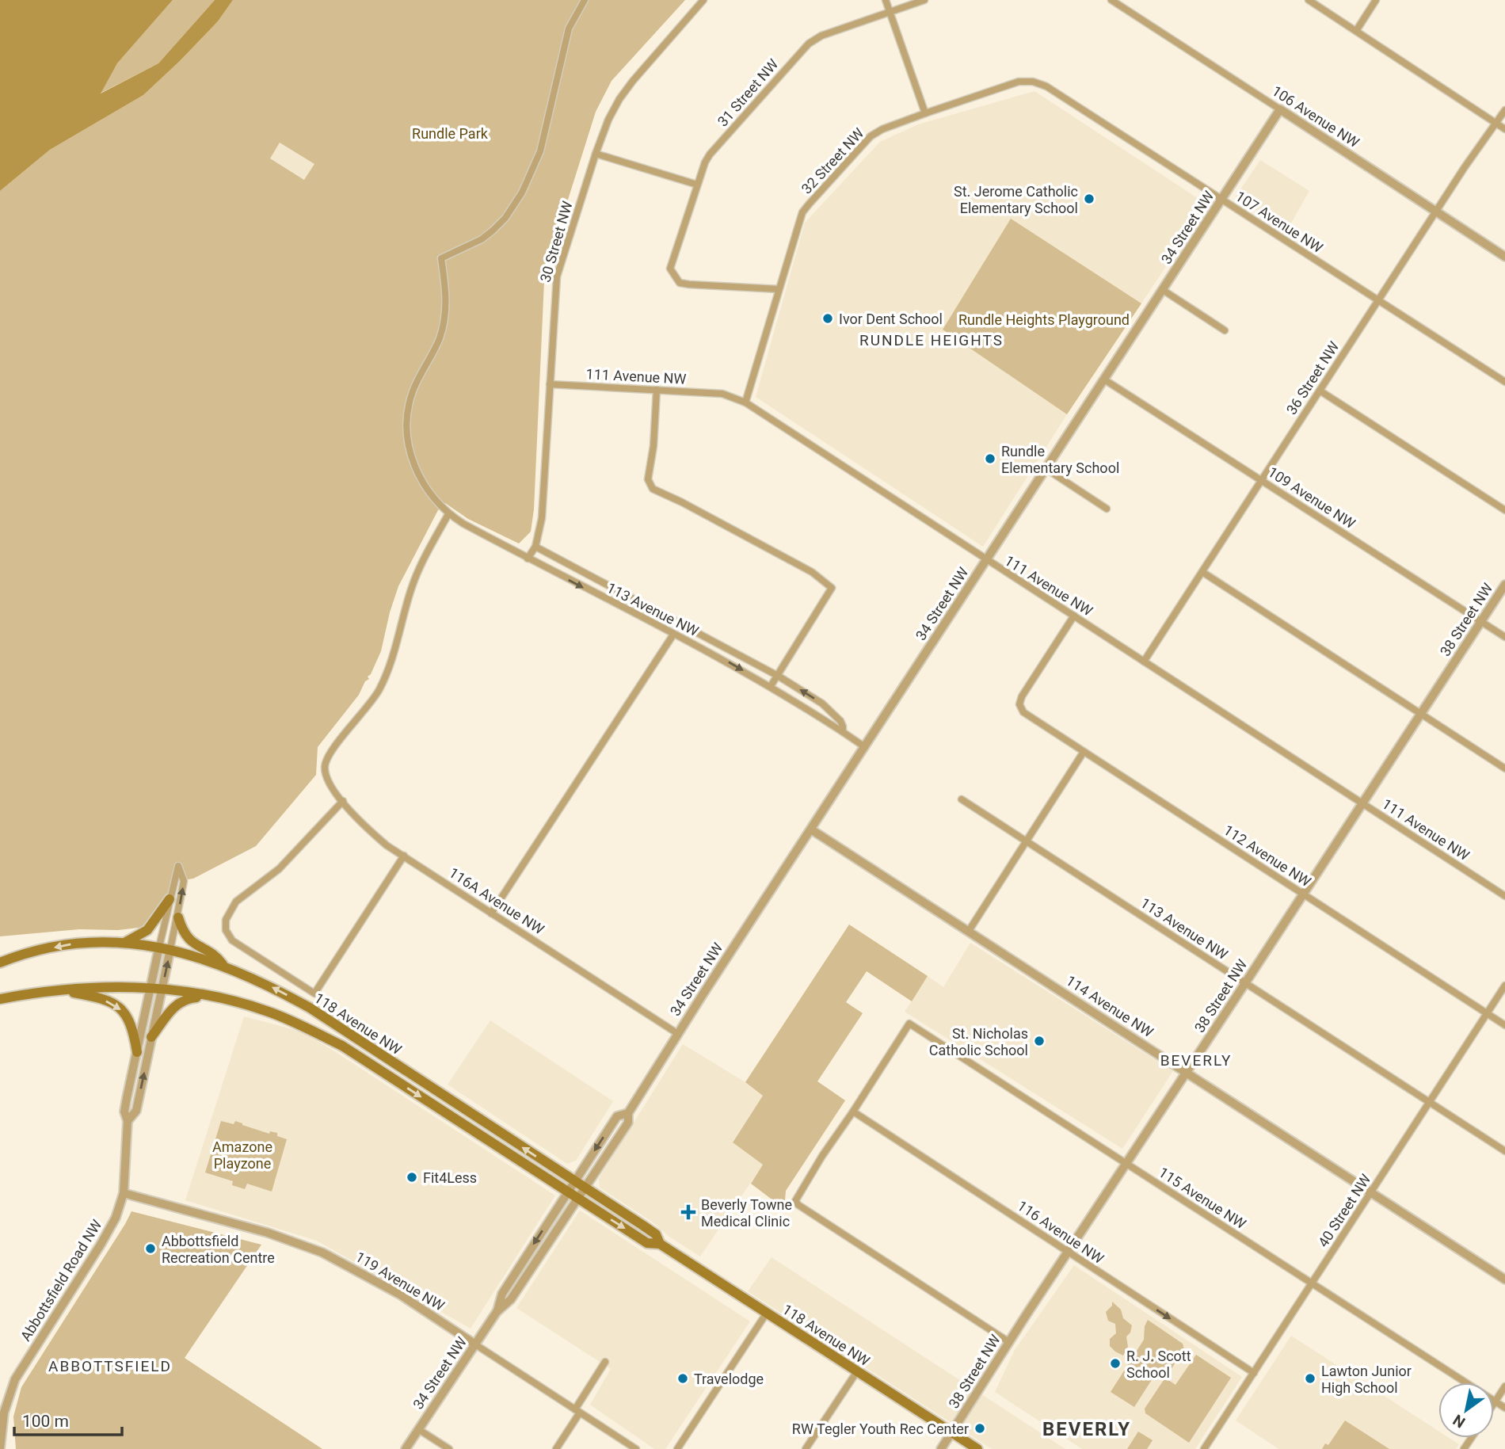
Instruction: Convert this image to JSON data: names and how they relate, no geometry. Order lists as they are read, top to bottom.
{
  "streets": {
    "main road": ["118 Avenue NW"],
    "street": [
      "31 Street NW",
      "106 Avenue NW",
      "32 Street NW",
      "107 Avenue NW",
      "34 Street NW",
      "30 Street NW",
      "111 Avenue NW",
      "36 Street NW",
      "109 Avenue NW",
      "113 Avenue NW",
      "38 Street NW",
      "112 Avenue NW",
      "116A Avenue NW",
      "114 Avenue NW",
      "115 Avenue NW",
      "40 Street NW",
      "116 Avenue NW",
      "Abbottsfield Road NW",
      "119 Avenue NW"
    ]
  },
  "crossings": [
    ["31 Street NW", "32 Street NW"],
    ["106 Avenue NW", "34 Street NW"],
    ["106 Avenue NW", "36 Street NW"],
    ["32 Street NW", "107 Avenue NW"],
    ["32 Street NW", "111 Avenue NW"],
    ["107 Avenue NW", "34 Street NW"],
    ["107 Avenue NW", "36 Street NW"],
    ["34 Street NW", "111 Avenue NW"],
    ["34 Street NW", "109 Avenue NW"],
    ["34 Street NW", "113 Avenue NW"],
    ["34 Street NW", "116A Avenue NW"],
    ["34 Street NW", "114 Avenue NW"],
    ["34 Street NW", "118 Avenue NW"],
    ["34 Street NW", "119 Avenue NW"],
    ["30 Street NW", "111 Avenue NW"],
    ["30 Street NW", "113 Avenue NW"],
    ["111 Avenue NW", "36 Street NW"],
    ["111 Avenue NW", "38 Street NW"],
    ["111 Avenue NW", "112 Avenue NW"],
    ["36 Street NW", "109 Avenue NW"],
    ["109 Avenue NW", "38 Street NW"],
    ["113 Avenue NW", "38 Street NW"],
    ["113 Avenue NW", "116A Avenue NW"],
    ["113 Avenue NW", "40 Street NW"],
    ["38 Street NW", "112 Avenue NW"],
    ["38 Street NW", "114 Avenue NW"],
    ["38 Street NW", "118 Avenue NW"],
    ["38 Street NW", "115 Avenue NW"],
    ["38 Street NW", "116 Avenue NW"],
    ["112 Avenue NW", "40 Street NW"],
    ["114 Avenue NW", "40 Street NW"],
    ["118 Avenue NW", "Abbottsfield Road NW"],
    ["115 Avenue NW", "40 Street NW"],
    ["115 Avenue NW", "116 Avenue NW"],
    ["40 Street NW", "116 Avenue NW"],
    ["Abbottsfield Road NW", "119 Avenue NW"]
  ],
  "one_way": ["116 Avenue NW"],
  "districts": [
    "RUNDLE HEIGHTS",
    "BEVERLY",
    "ABBOTTSFIELD",
    "BEVERLY"
  ],
  "parks": ["Rundle Park", "Rundle Heights Playground", "Amazone Playzone"],
  "places": {
    "other": [
      "St. Jerome Catholic Elementary School",
      "Ivor Dent School",
      "Rundle Elementary School",
      "St. Nicholas Catholic School",
      "Fit4Less",
      "Abbottsfield Recreation Centre",
      "R. J. Scott School",
      "Travelodge",
      "Lawton Junior High School",
      "RW Tegler Youth Rec Center"
    ],
    "health": ["Beverly Towne Medical Clinic"]
  },
  "scale_bar": "100 m",
  "north": "bottom left"
}
